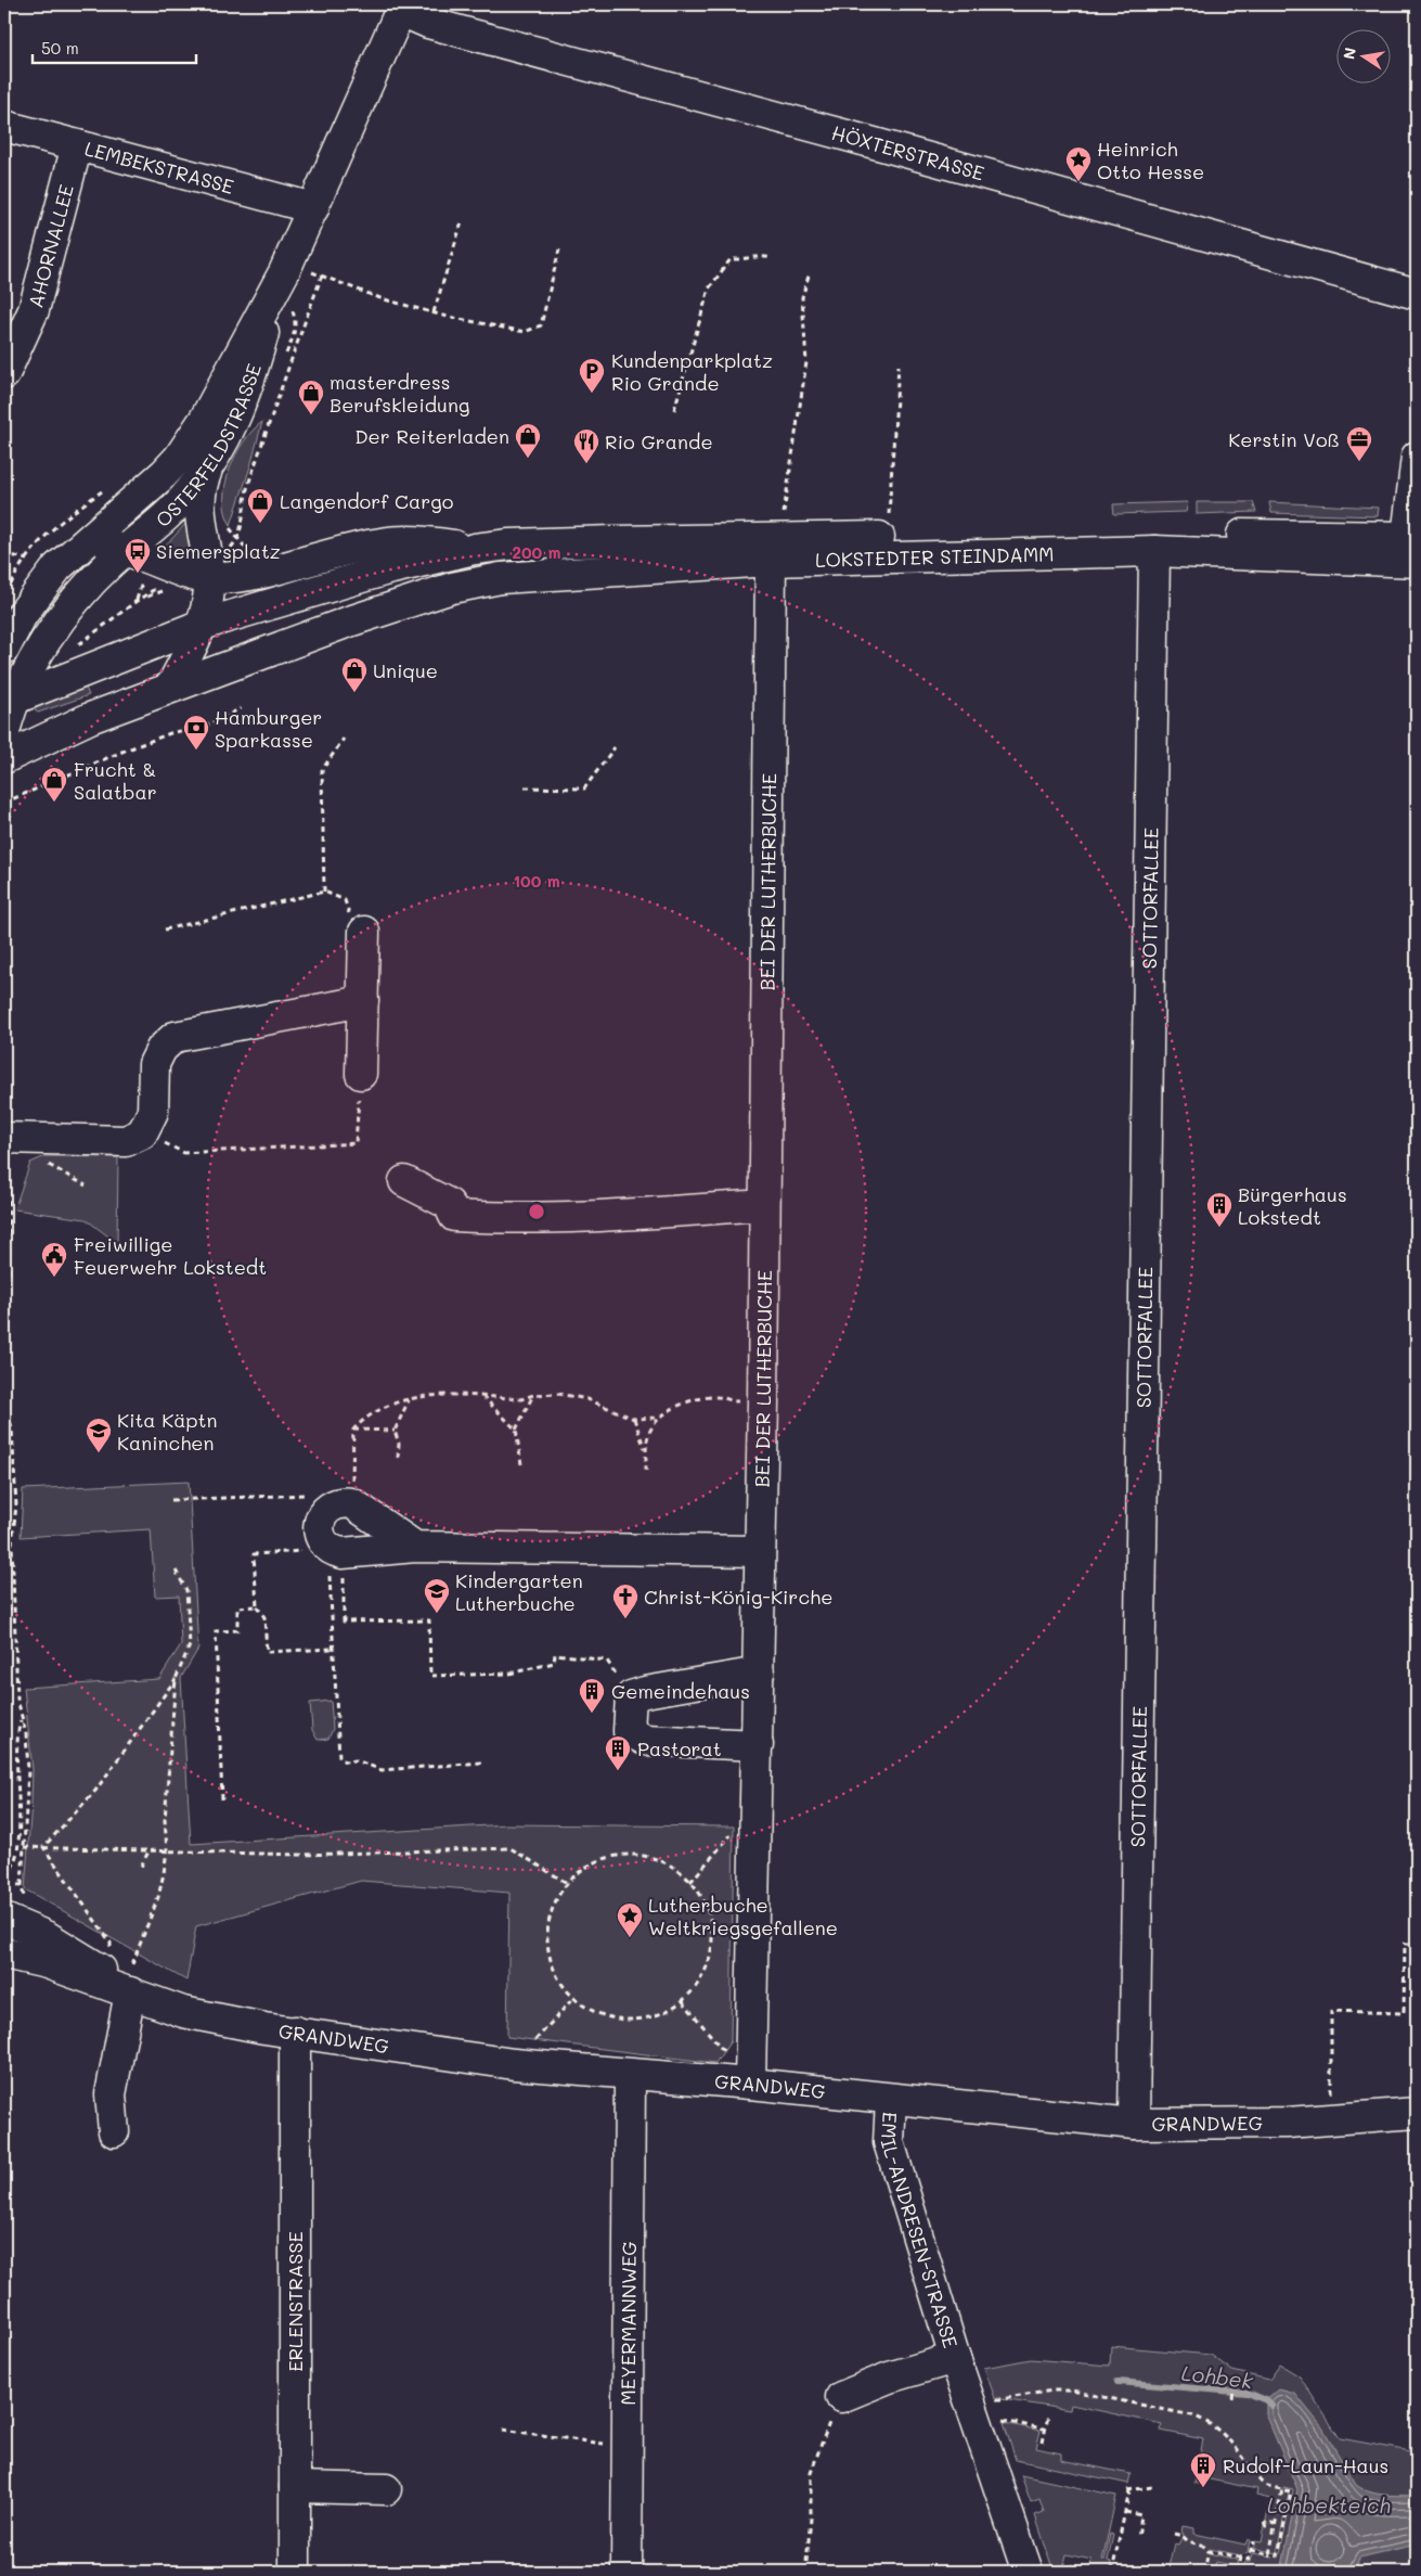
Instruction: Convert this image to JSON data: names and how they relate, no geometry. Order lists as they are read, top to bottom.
{
  "streets": {
    "street": [
      "HÖXTERSTRASSE",
      "LEMBEKSTRASSE",
      "AHORNALLEE",
      "OSTERFELDSTRASSE",
      "LOKSTEDTER STEINDAMM",
      "BEI DER LUTHERBUCHE",
      "SOTTORFALLEE",
      "GRANDWEG",
      "EMIL-ANDRESEN-STRASSE",
      "ERLENSTRASSE",
      "MEYERMANNWEG"
    ]
  },
  "crossings": [
    ["HÖXTERSTRASSE", "OSTERFELDSTRASSE"],
    ["LEMBEKSTRASSE", "AHORNALLEE"],
    ["LEMBEKSTRASSE", "OSTERFELDSTRASSE"],
    ["LOKSTEDTER STEINDAMM", "BEI DER LUTHERBUCHE"],
    ["LOKSTEDTER STEINDAMM", "SOTTORFALLEE"],
    ["BEI DER LUTHERBUCHE", "GRANDWEG"],
    ["SOTTORFALLEE", "GRANDWEG"],
    ["GRANDWEG", "EMIL-ANDRESEN-STRASSE"],
    ["GRANDWEG", "ERLENSTRASSE"],
    ["GRANDWEG", "MEYERMANNWEG"]
  ],
  "water": ["Lohbek", "Lohbekteich"],
  "places": {
    "place": ["Heinrich Otto Hesse", "Lutherbuche Weltkriegsgefallene"],
    "parking": ["Kundenparkplatz Rio Grande"],
    "shop": [
      "masterdress Berufskleidung",
      "Der Reiterladen",
      "Langendorf Cargo",
      "Unique",
      "Frucht & Salatbar"
    ],
    "office": ["Kerstin Voß"],
    "restaurant": ["Rio Grande"],
    "bus stop": ["Siemersplatz"],
    "bank": ["Hamburger Sparkasse"],
    "building": [
      "Bürgerhaus Lokstedt",
      "Gemeindehaus",
      "Pastorat",
      "Rudolf-Laun-Haus"
    ],
    "public building": ["Freiwillige Feuerwehr Lokstedt"],
    "school or university": ["Kita Käptn Kaninchen", "Kindergarten Lutherbuche"],
    "church": ["Christ-König-Kirche"]
  },
  "scale_bar": "50 m",
  "north": "left",
  "rings": ["200 m", "100 m"]
}
